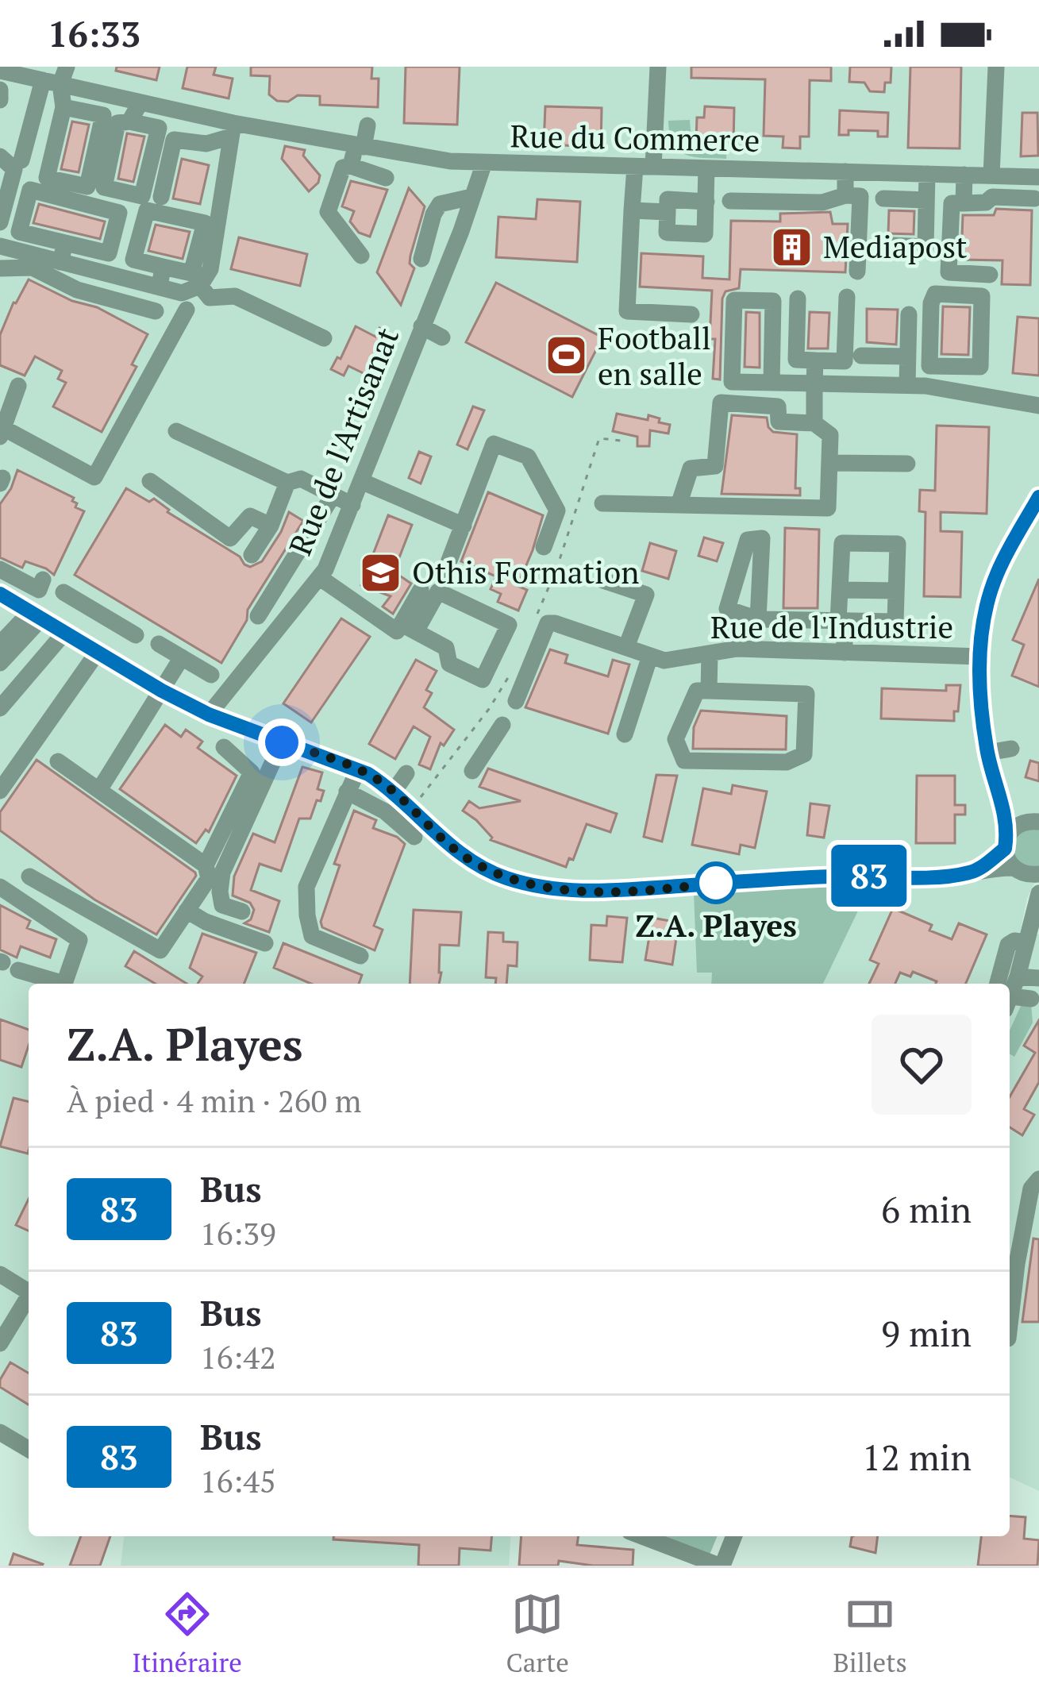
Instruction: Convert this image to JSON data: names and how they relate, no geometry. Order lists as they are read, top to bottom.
{
  "streets": {
    "street": ["Rue du Commerce", "Rue de l'Artisanat", "Rue de l'Industrie"]
  },
  "crossings": [
    ["Rue du Commerce", "Rue de l'Artisanat"]
  ],
  "places": {
    "building": ["Mediapost"],
    "sports": ["Football en salle"],
    "school or university": ["Othis Formation"],
    "other": ["Z.A. Playes"]
  },
  "lines": ["bus line 83"],
  "page": {
    "status": "16:33",
    "on_map": "83",
    "heading": ["Z.A. Playes", "À pied · 4 min · 260 m"],
    "list": [
      {
        "mark": "83",
        "name": "Bus",
        "note": "16:39",
        "value": "6 min"
      },
      {
        "mark": "83",
        "name": "Bus",
        "note": "16:42",
        "value": "9 min"
      },
      {
        "mark": "83",
        "name": "Bus",
        "note": "16:45",
        "value": "12 min"
      }
    ],
    "tabs": ["Itinéraire", "Carte", "Billets"]
  }
}
